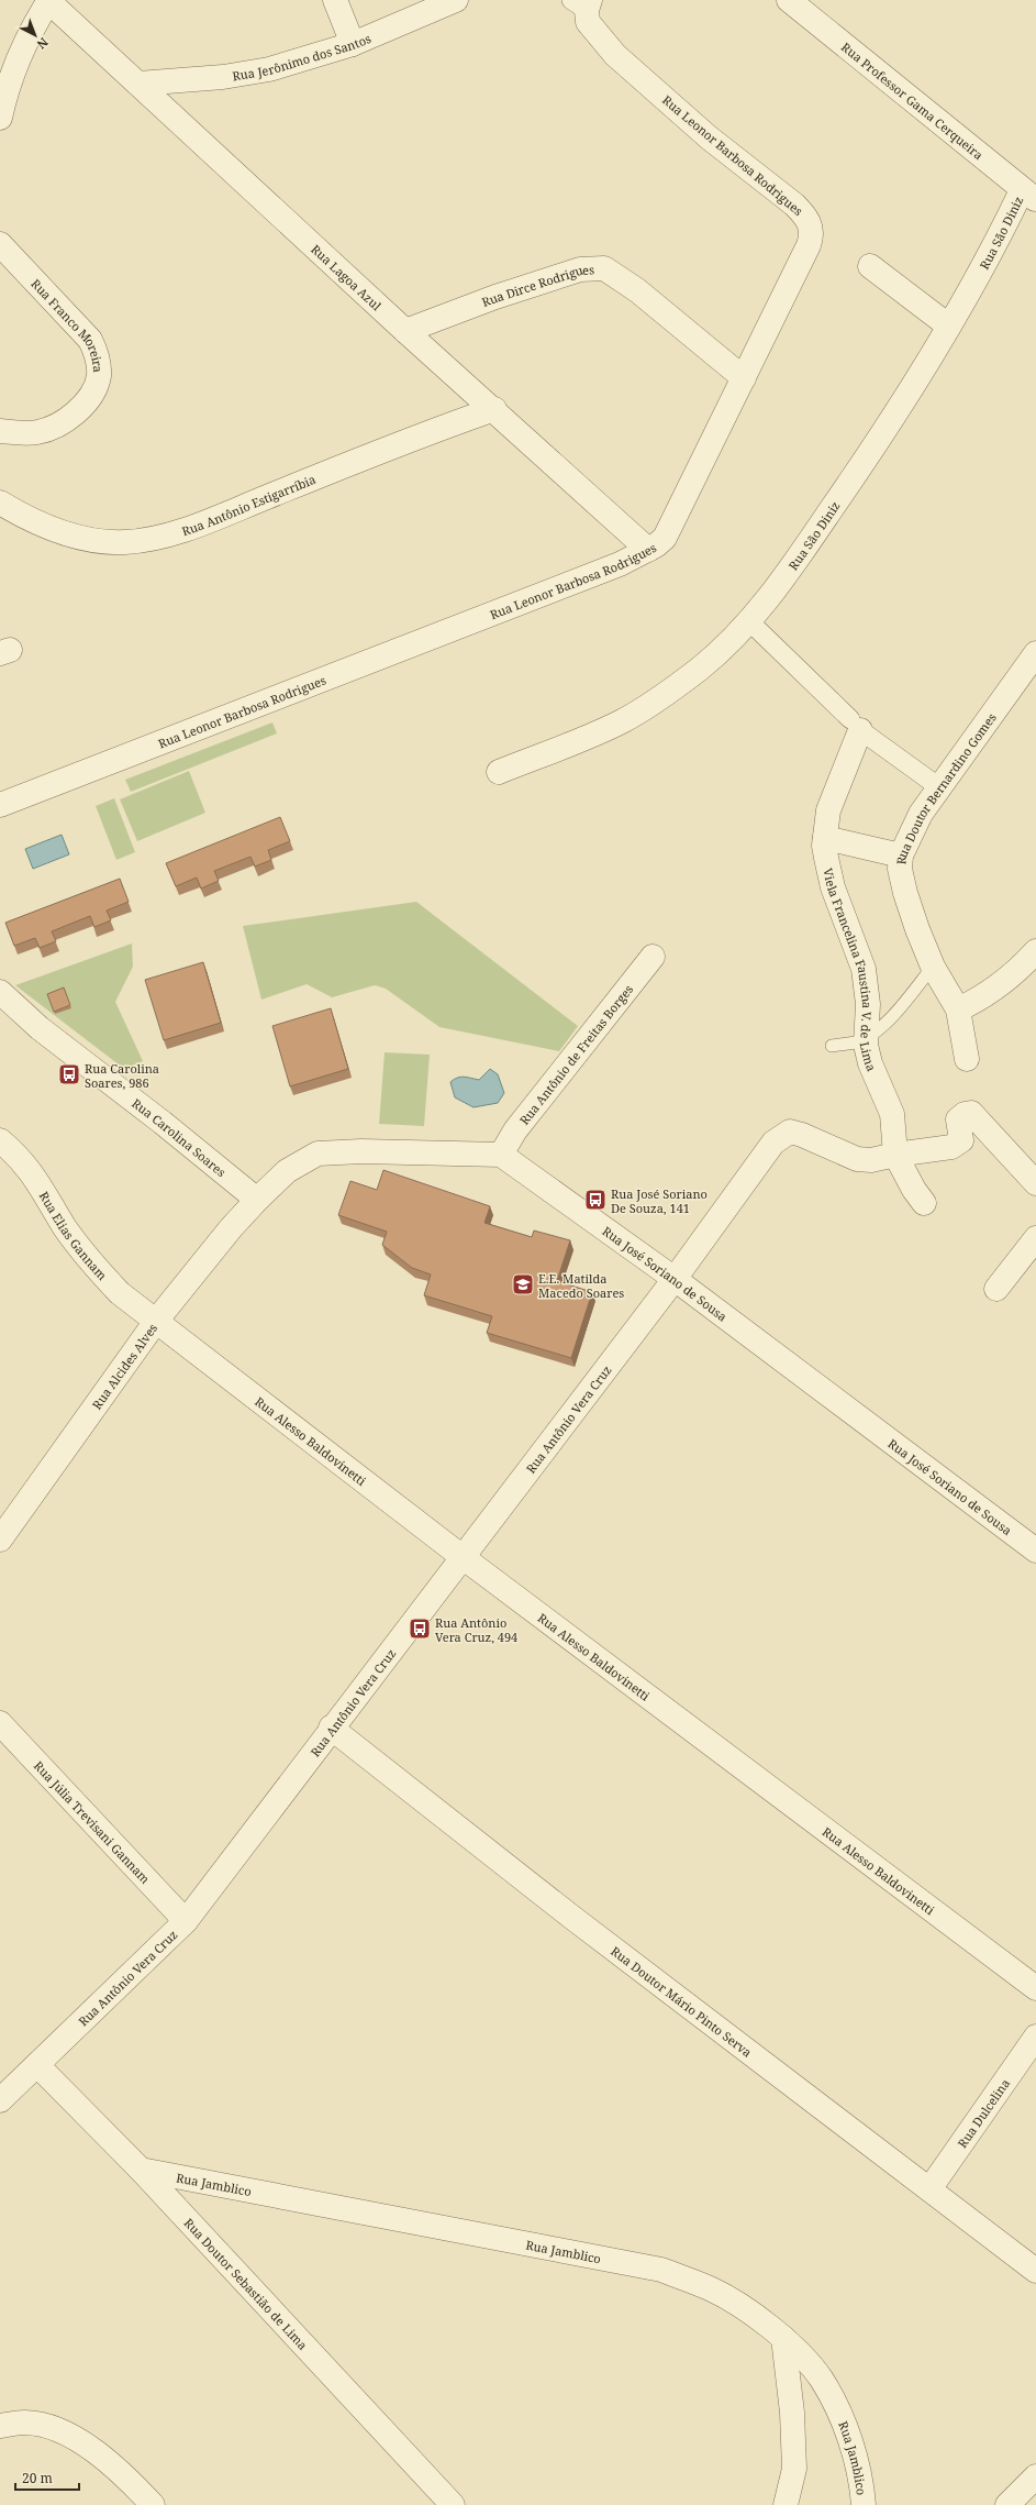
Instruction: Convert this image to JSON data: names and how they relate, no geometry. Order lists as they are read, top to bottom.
{
  "streets": {
    "street": [
      "Rua Jerônimo dos Santos",
      "Rua Professor Gama Cerqueira",
      "Rua Leonor Barbosa Rodrigues",
      "Rua São Diniz",
      "Rua Lagoa Azul",
      "Rua Dirce Rodrigues",
      "Rua Franco Moreira",
      "Rua Antônio Estigarríbia",
      "Rua Doutor Bernardino Gomes",
      "Viela Francelina Faustina V. de Lima",
      "Rua Antônio de Freitas Borges",
      "Rua Carolina Soares",
      "Rua Elias Gannam",
      "Rua José Soriano de Sousa",
      "Rua Alcides Alves",
      "Rua Antônio Vera Cruz",
      "Rua Alesso Baldovinetti",
      "Rua Júlia Trevisani Gannam",
      "Rua Doutor Mário Pinto Serva",
      "Rua Dulcelina",
      "Rua Jamblico",
      "Rua Doutor Sebastião de Lima"
    ]
  },
  "crossings": [
    ["Rua Jerônimo dos Santos", "Rua Lagoa Azul"],
    ["Rua Professor Gama Cerqueira", "Rua São Diniz"],
    ["Rua Leonor Barbosa Rodrigues", "Rua Lagoa Azul"],
    ["Rua Leonor Barbosa Rodrigues", "Rua Dirce Rodrigues"],
    ["Rua Lagoa Azul", "Rua Dirce Rodrigues"],
    ["Rua Lagoa Azul", "Rua Antônio Estigarríbia"],
    ["Viela Francelina Faustina V. de Lima", "Rua Antônio Vera Cruz"],
    ["Rua Antônio de Freitas Borges", "Rua José Soriano de Sousa"],
    ["Rua Carolina Soares", "Rua Alcides Alves"],
    ["Rua Elias Gannam", "Rua Alcides Alves"],
    ["Rua Elias Gannam", "Rua Alesso Baldovinetti"],
    ["Rua José Soriano de Sousa", "Rua Antônio Vera Cruz"],
    ["Rua Alcides Alves", "Rua Alesso Baldovinetti"],
    ["Rua Antônio Vera Cruz", "Rua Alesso Baldovinetti"],
    ["Rua Antônio Vera Cruz", "Rua Júlia Trevisani Gannam"],
    ["Rua Antônio Vera Cruz", "Rua Doutor Mário Pinto Serva"],
    ["Rua Antônio Vera Cruz", "Rua Doutor Sebastião de Lima"],
    ["Rua Doutor Mário Pinto Serva", "Rua Dulcelina"],
    ["Rua Jamblico", "Rua Doutor Sebastião de Lima"]
  ],
  "places": {
    "bus stop": ["Rua Carolina Soares, 986", "Rua José Soriano De Souza, 141", "Rua Antônio Vera Cruz, 494"],
    "school or university": ["E.E. Matilda Macedo Soares"]
  },
  "scale_bar": "20 m",
  "north": "bottom right"
}
